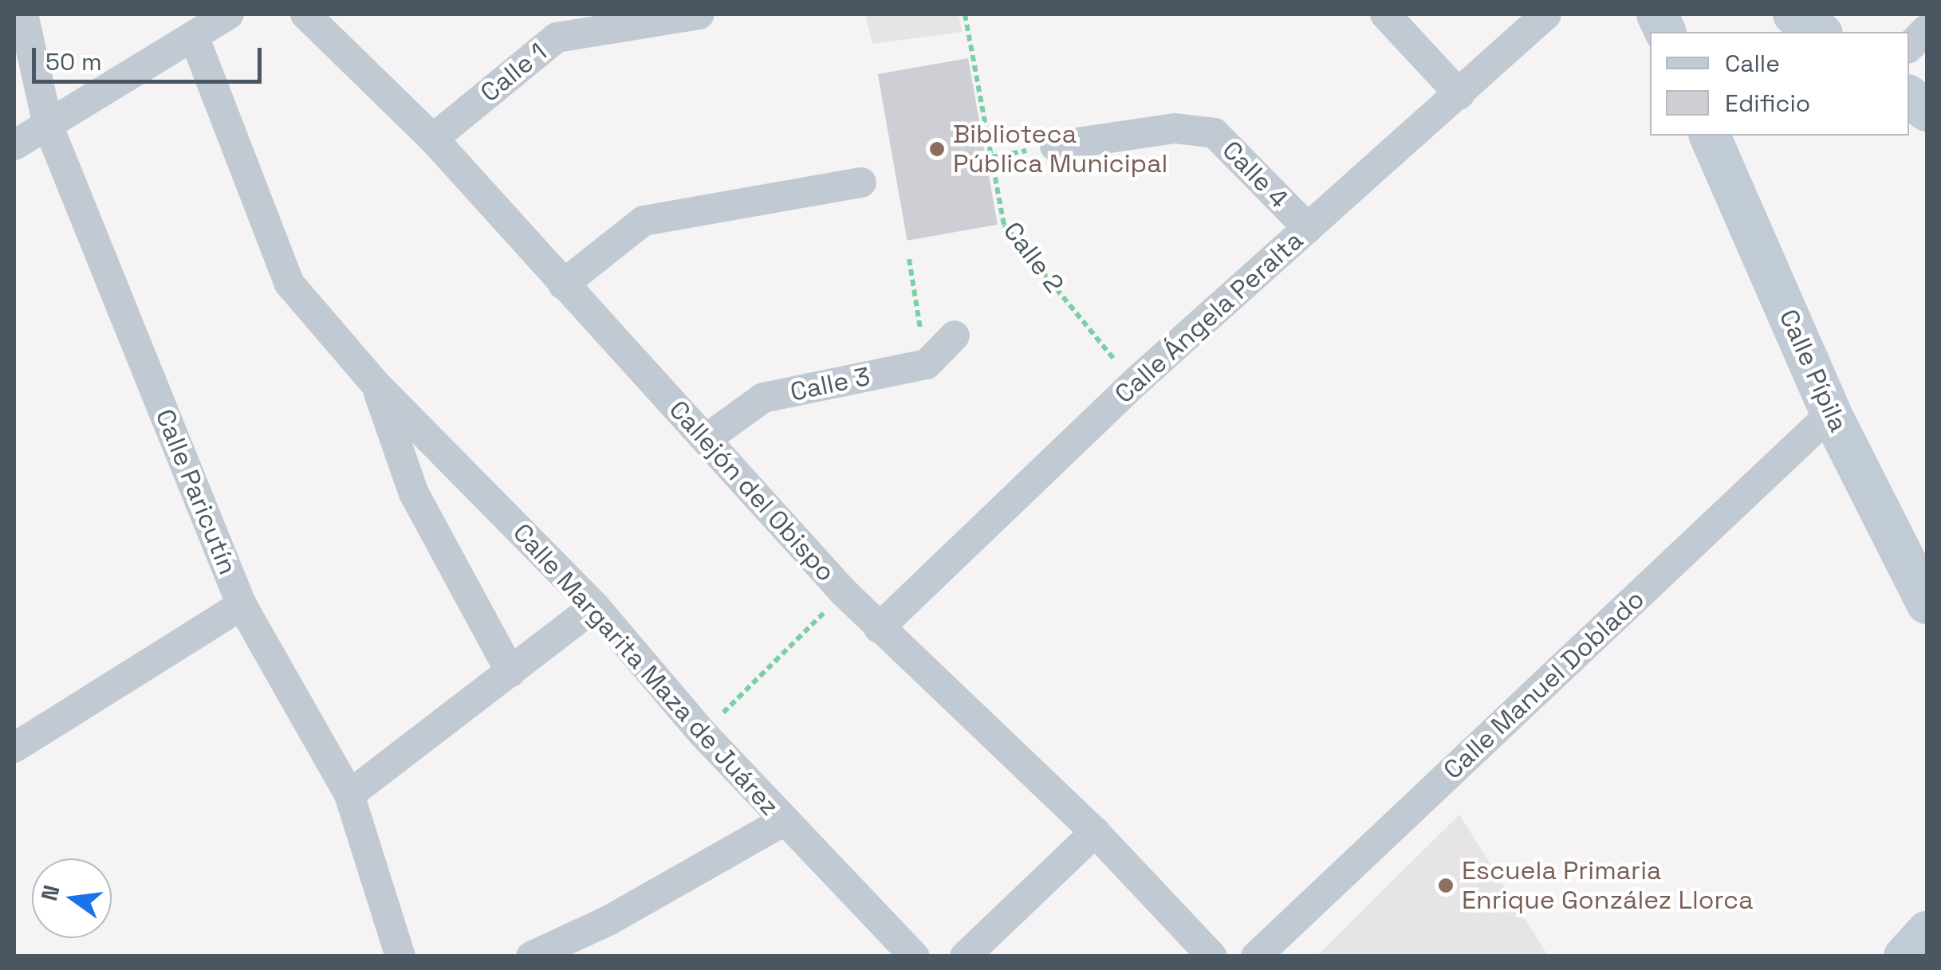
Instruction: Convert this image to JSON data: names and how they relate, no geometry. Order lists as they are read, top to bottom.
{
  "streets": {
    "main road": ["Calle Pípila"],
    "street": [
      "Calle 1",
      "Calle 4",
      "Calle Ángela Peralta",
      "Calle 3",
      "Callejón del Obispo",
      "Calle Paricutín",
      "Calle Margarita Maza de Juárez",
      "Calle Manuel Doblado"
    ],
    "path": ["Calle 2"]
  },
  "crossings": [
    ["Calle 1", "Callejón del Obispo"],
    ["Calle 4", "Calle Ángela Peralta"],
    ["Calle 2", "Calle Ángela Peralta"],
    ["Calle Ángela Peralta", "Callejón del Obispo"],
    ["Calle Pípila", "Calle Manuel Doblado"],
    ["Calle 3", "Callejón del Obispo"]
  ],
  "places": ["Biblioteca Pública Municipal", "Escuela Primaria Enrique González Llorca"],
  "legend": ["Calle", "Edificio"],
  "scale_bar": "50 m",
  "north": "left"
}
